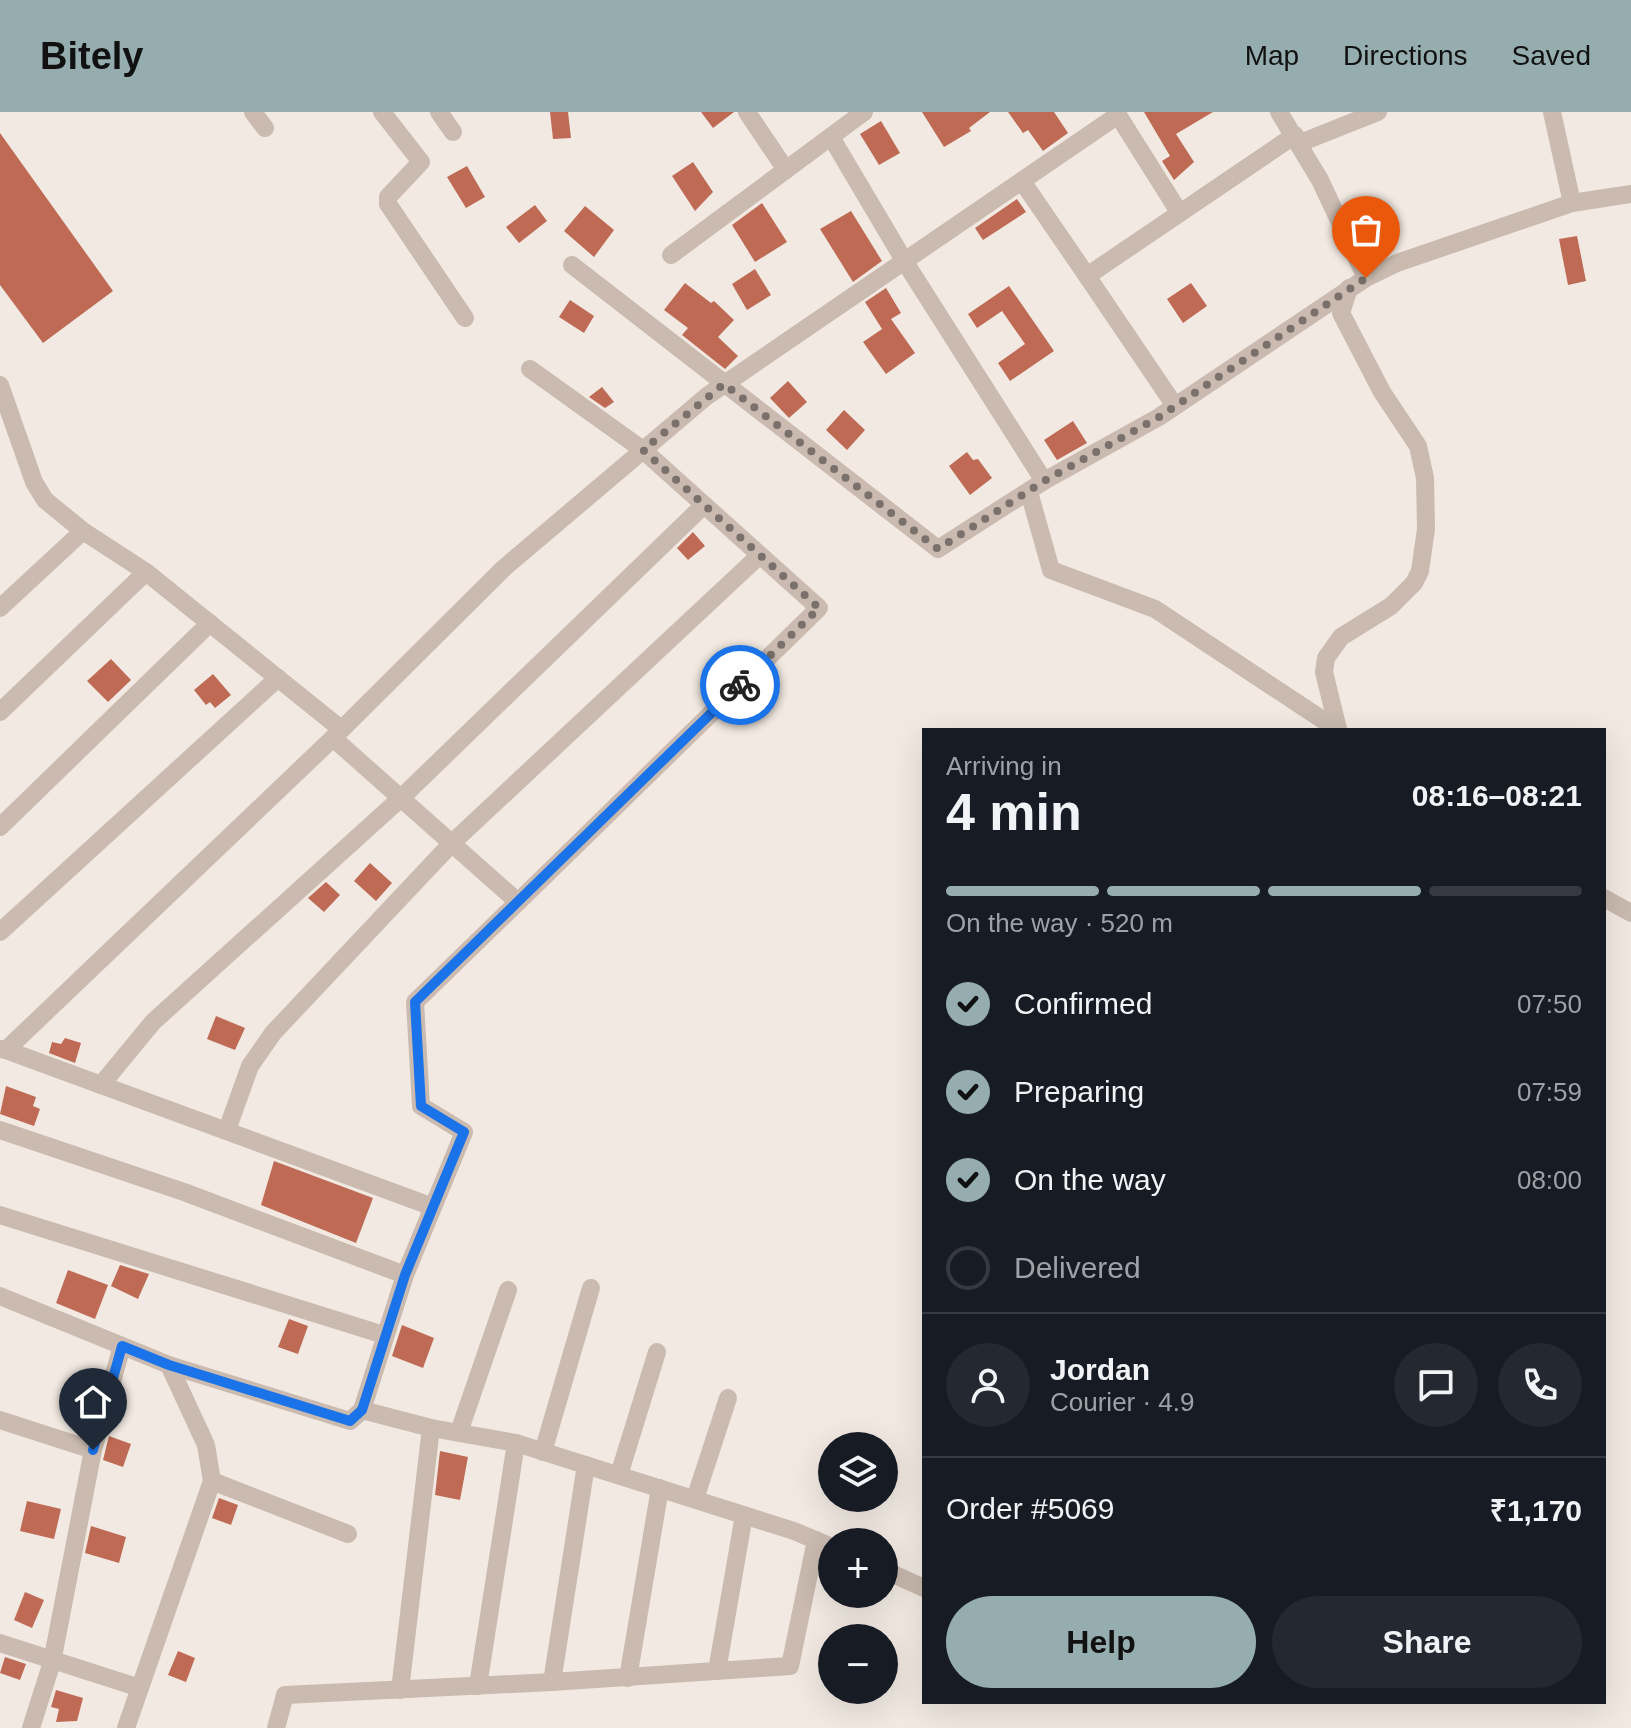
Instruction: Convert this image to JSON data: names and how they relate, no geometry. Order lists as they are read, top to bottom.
{
  "page": {
    "header": "Bitely",
    "nav": ["Map", "Directions", "Saved"],
    "heading": ["4 min", "Arriving in", "08:16–08:21"],
    "panel": [
      "Jordan",
      "Courier · 4.9",
      "Order #5069",
      "₹1,170"
    ],
    "bar": "On the way · 520 m",
    "list": [
      ["Confirmed", "07:50"],
      ["Preparing", "07:59"],
      ["On the way", "08:00"],
      "Delivered"
    ],
    "map_buttons": ["+", "−"],
    "buttons": ["Help", "Share"]
  }
}
